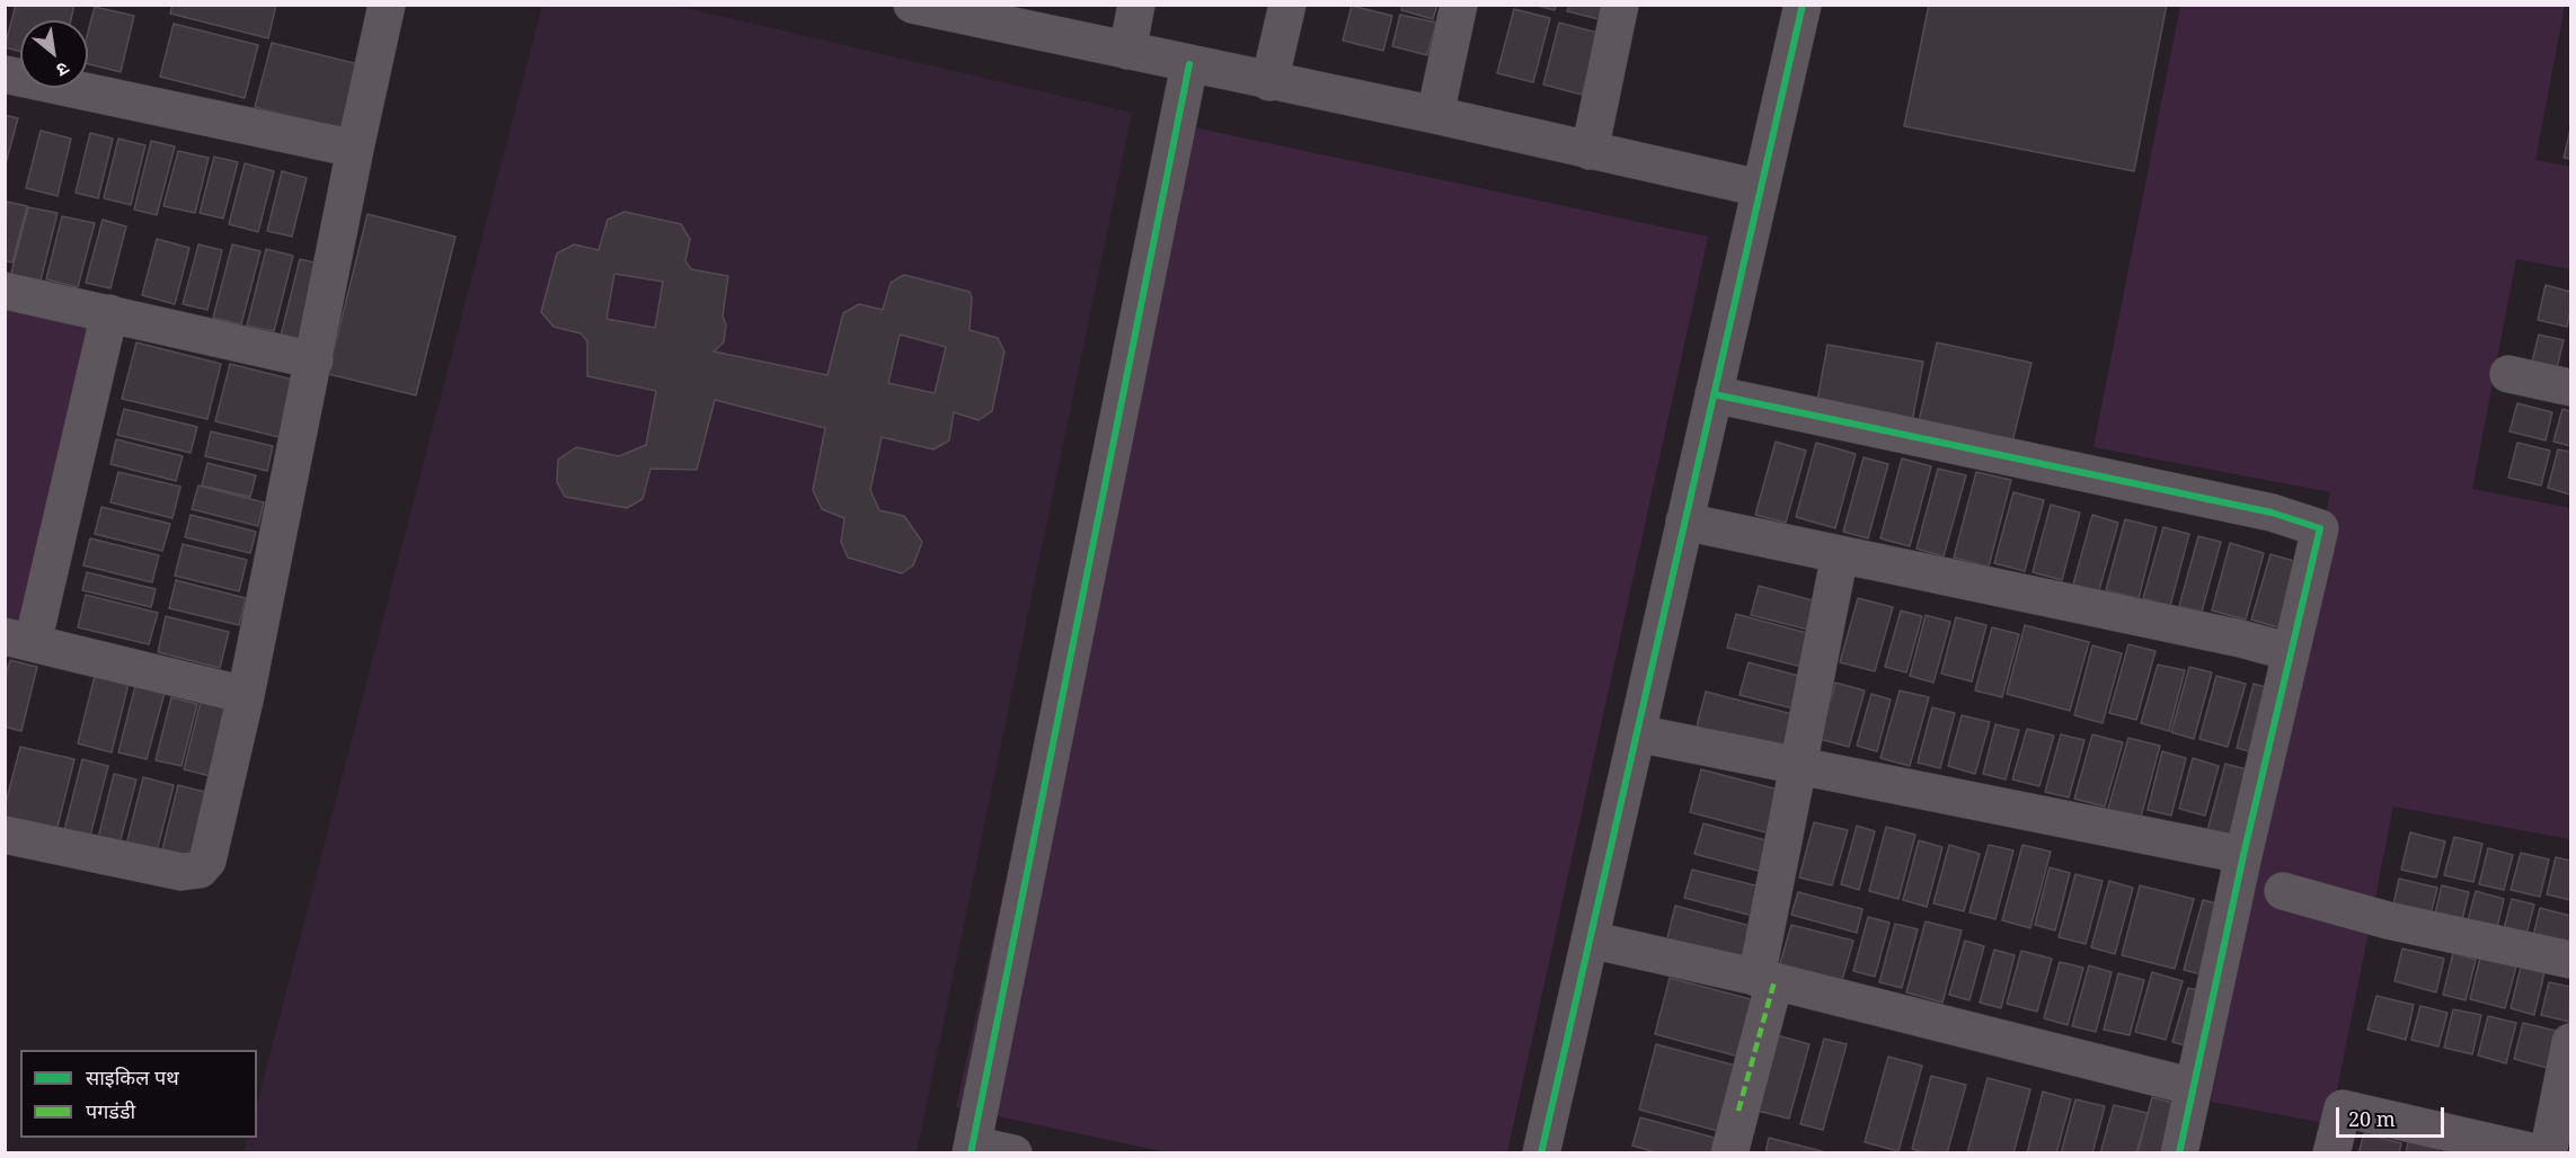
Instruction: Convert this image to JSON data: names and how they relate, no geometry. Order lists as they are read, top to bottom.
{
  "legend": ["साइकिल पथ", "पगडंडी"],
  "scale_bar": "20 m",
  "north": "bottom right"
}
